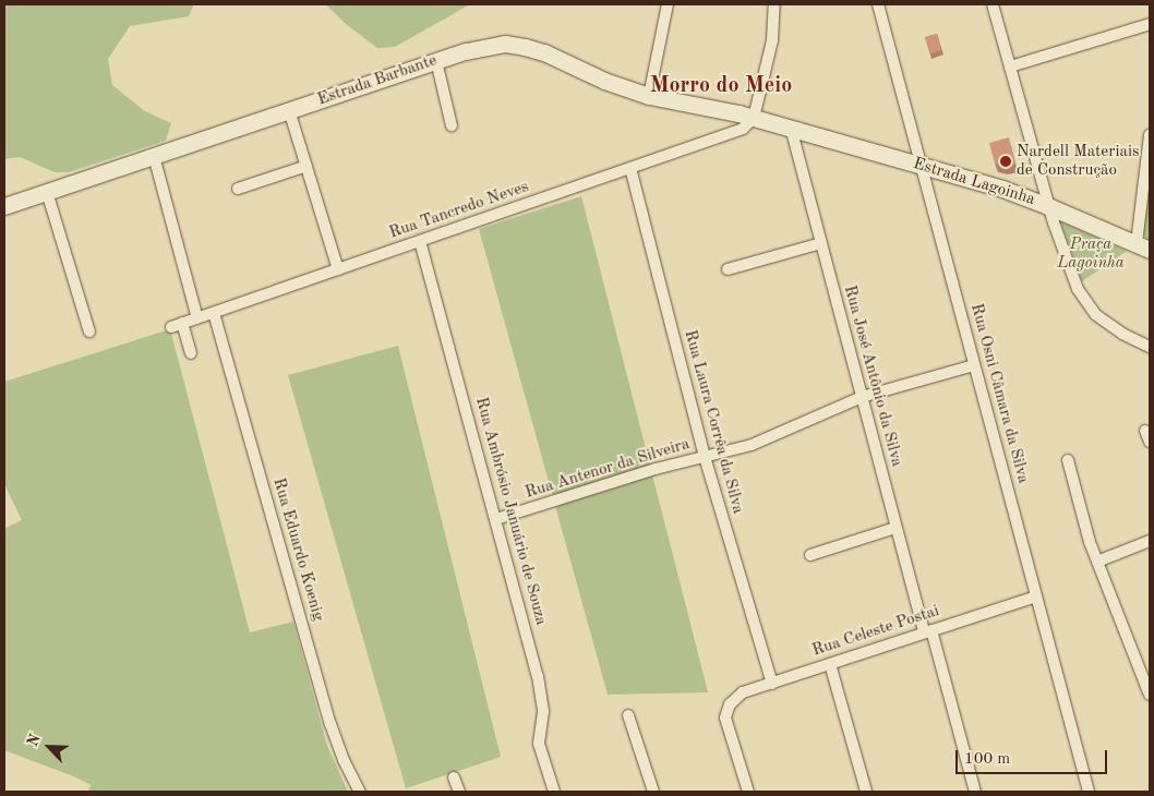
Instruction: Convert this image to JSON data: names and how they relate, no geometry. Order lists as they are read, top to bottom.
{
  "streets": {
    "main road": ["Estrada Barbante", "Estrada Lagoinha"],
    "street": [
      "Rua Tancredo Neves",
      "Rua José Antônio da Silva",
      "Rua Osni Câmara da Silva",
      "Rua Laura Corrêa da Silva",
      "Rua Antenor da Silveira",
      "Rua Ambrósio Januário de Souza",
      "Rua Eduardo Koenig",
      "Rua Celeste Postai"
    ]
  },
  "crossings": [
    ["Estrada Barbante", "Estrada Lagoinha"],
    ["Estrada Barbante", "Rua Tancredo Neves"],
    ["Estrada Lagoinha", "Rua Tancredo Neves"],
    ["Estrada Lagoinha", "Rua José Antônio da Silva"],
    ["Estrada Lagoinha", "Rua Osni Câmara da Silva"],
    ["Rua Tancredo Neves", "Rua Laura Corrêa da Silva"],
    ["Rua Tancredo Neves", "Rua Ambrósio Januário de Souza"],
    ["Rua Tancredo Neves", "Rua Eduardo Koenig"],
    ["Rua José Antônio da Silva", "Rua Antenor da Silveira"],
    ["Rua José Antônio da Silva", "Rua Celeste Postai"],
    ["Rua Osni Câmara da Silva", "Rua Antenor da Silveira"],
    ["Rua Osni Câmara da Silva", "Rua Celeste Postai"],
    ["Rua Laura Corrêa da Silva", "Rua Antenor da Silveira"],
    ["Rua Laura Corrêa da Silva", "Rua Celeste Postai"],
    ["Rua Antenor da Silveira", "Rua Ambrósio Januário de Souza"]
  ],
  "districts": ["Morro do Meio"],
  "parks": ["Praça Lagoinha"],
  "places": ["Nardell Materiais de Construção"],
  "scale_bar": "100 m",
  "north": "top left"
}
